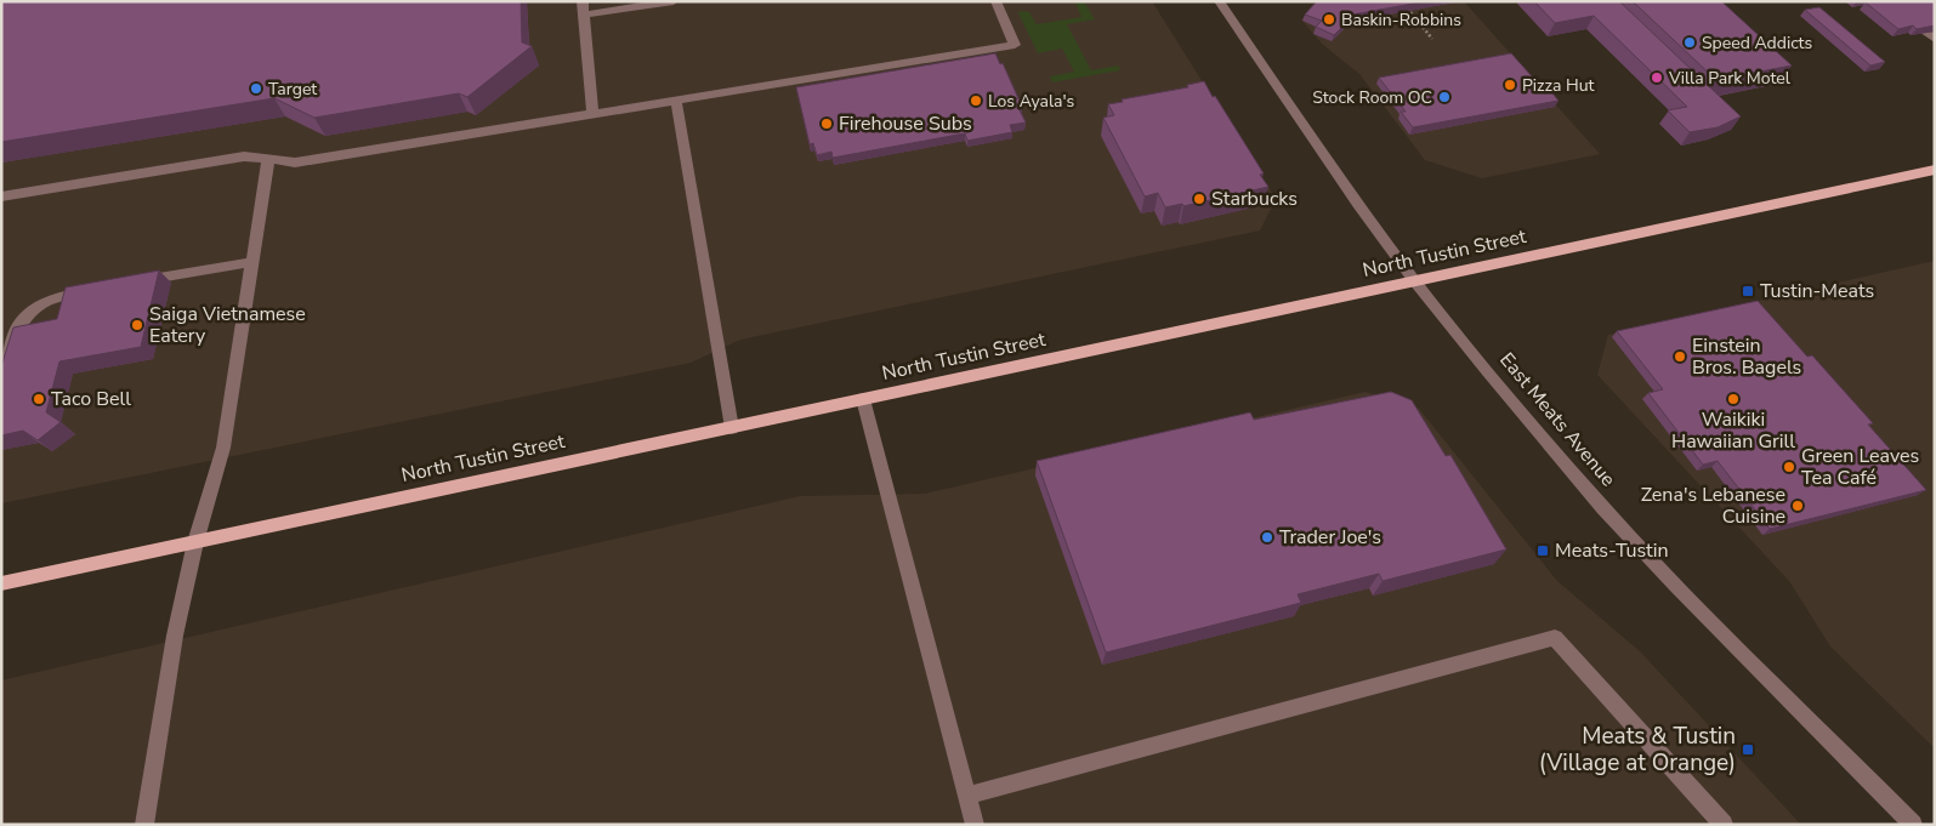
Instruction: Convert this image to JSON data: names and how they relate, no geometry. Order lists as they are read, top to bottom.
{
  "streets": {
    "main road": ["North Tustin Street"],
    "street": ["East Meats Avenue"]
  },
  "crossings": [
    ["North Tustin Street", "East Meats Avenue"]
  ],
  "places": {
    "other": [
      "Baskin-Robbins",
      "Speed Addicts",
      "Villa Park Motel",
      "Pizza Hut",
      "Target",
      "Stock Room OC",
      "Los Ayala's",
      "Firehouse Subs",
      "Starbucks",
      "Saiga Vietnamese Eatery",
      "Einstein Bros. Bagels",
      "Taco Bell",
      "Waikiki Hawaiian Grill",
      "Green Leaves Tea Café",
      "Zena's Lebanese Cuisine",
      "Trader Joe's"
    ],
    "transit": ["Tustin-Meats", "Meats-Tustin", "Meats & Tustin (Village at Orange)"]
  }
}
